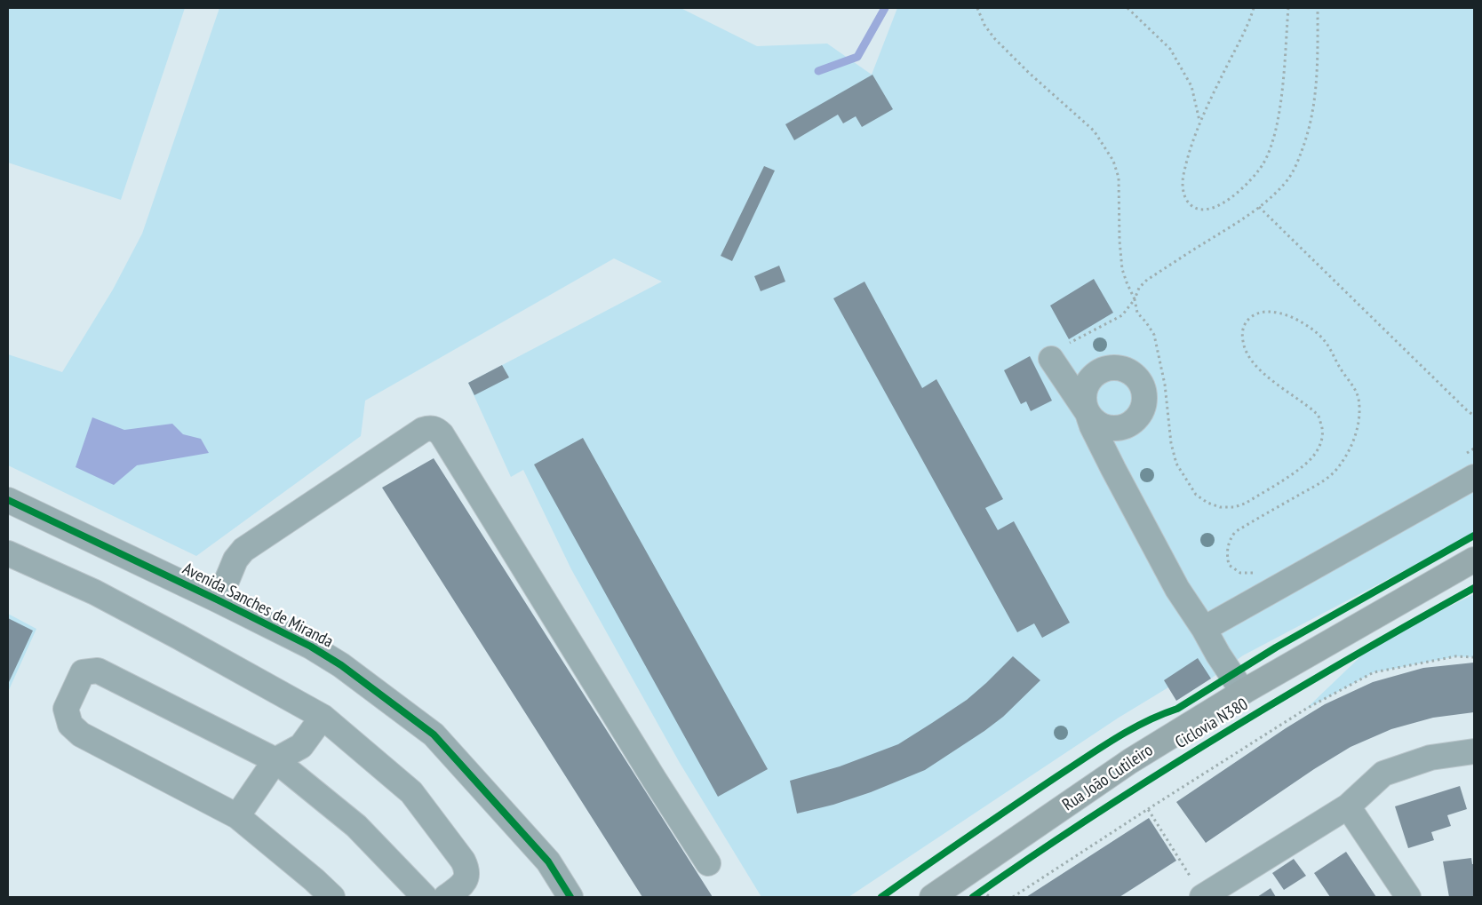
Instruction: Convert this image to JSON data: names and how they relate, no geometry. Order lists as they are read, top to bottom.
{
  "streets": {
    "main road": ["Rua João Cutileiro"],
    "street": ["Avenida Sanches de Miranda"],
    "cycle path": ["Ciclovia N380"]
  }
}
